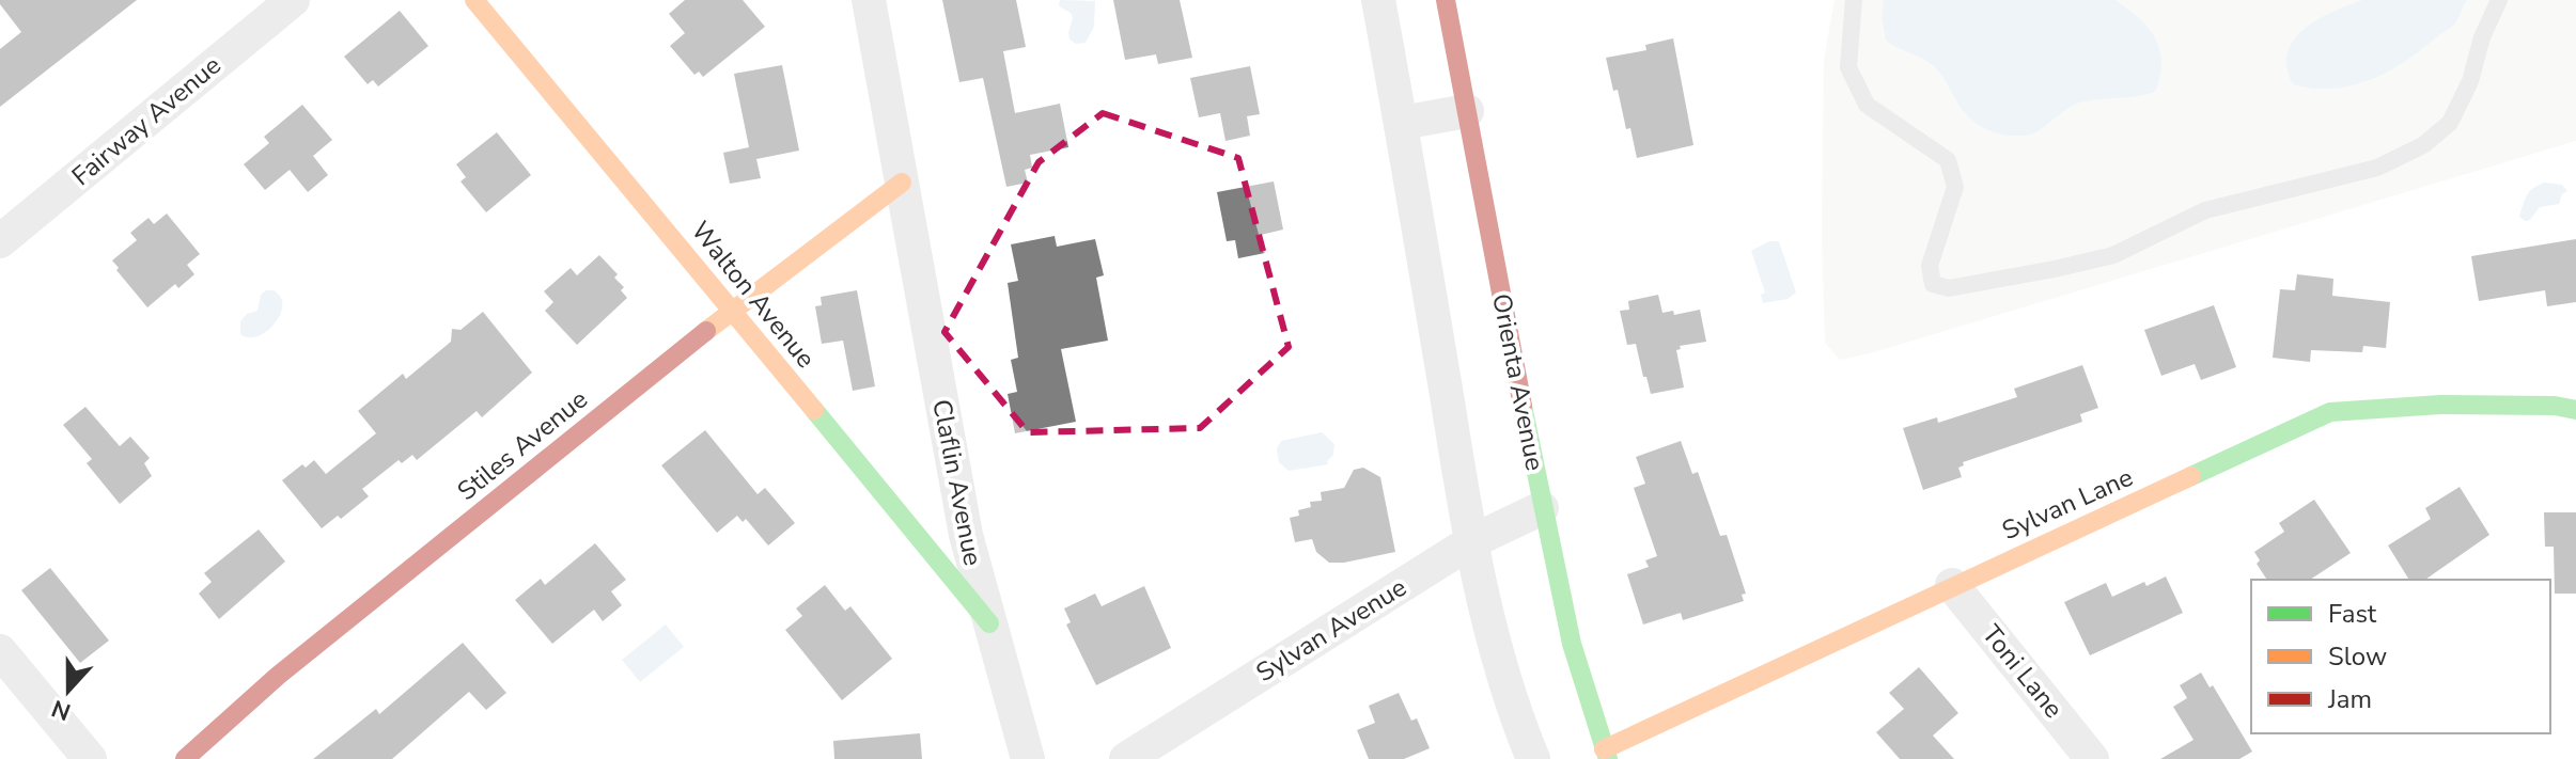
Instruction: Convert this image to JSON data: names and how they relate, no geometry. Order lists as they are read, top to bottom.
{
  "streets": {
    "street": [
      "Fairway Avenue",
      "Walton Avenue",
      "Orienta Avenue",
      "Stiles Avenue",
      "Claflin Avenue",
      "Sylvan Lane",
      "Sylvan Avenue",
      "Toni Lane"
    ]
  },
  "crossings": [
    ["Walton Avenue", "Stiles Avenue"],
    ["Walton Avenue", "Claflin Avenue"],
    ["Orienta Avenue", "Sylvan Lane"],
    ["Orienta Avenue", "Sylvan Avenue"],
    ["Stiles Avenue", "Claflin Avenue"],
    ["Sylvan Lane", "Toni Lane"]
  ],
  "legend": ["Fast", "Slow", "Jam"],
  "north": "bottom"
}
